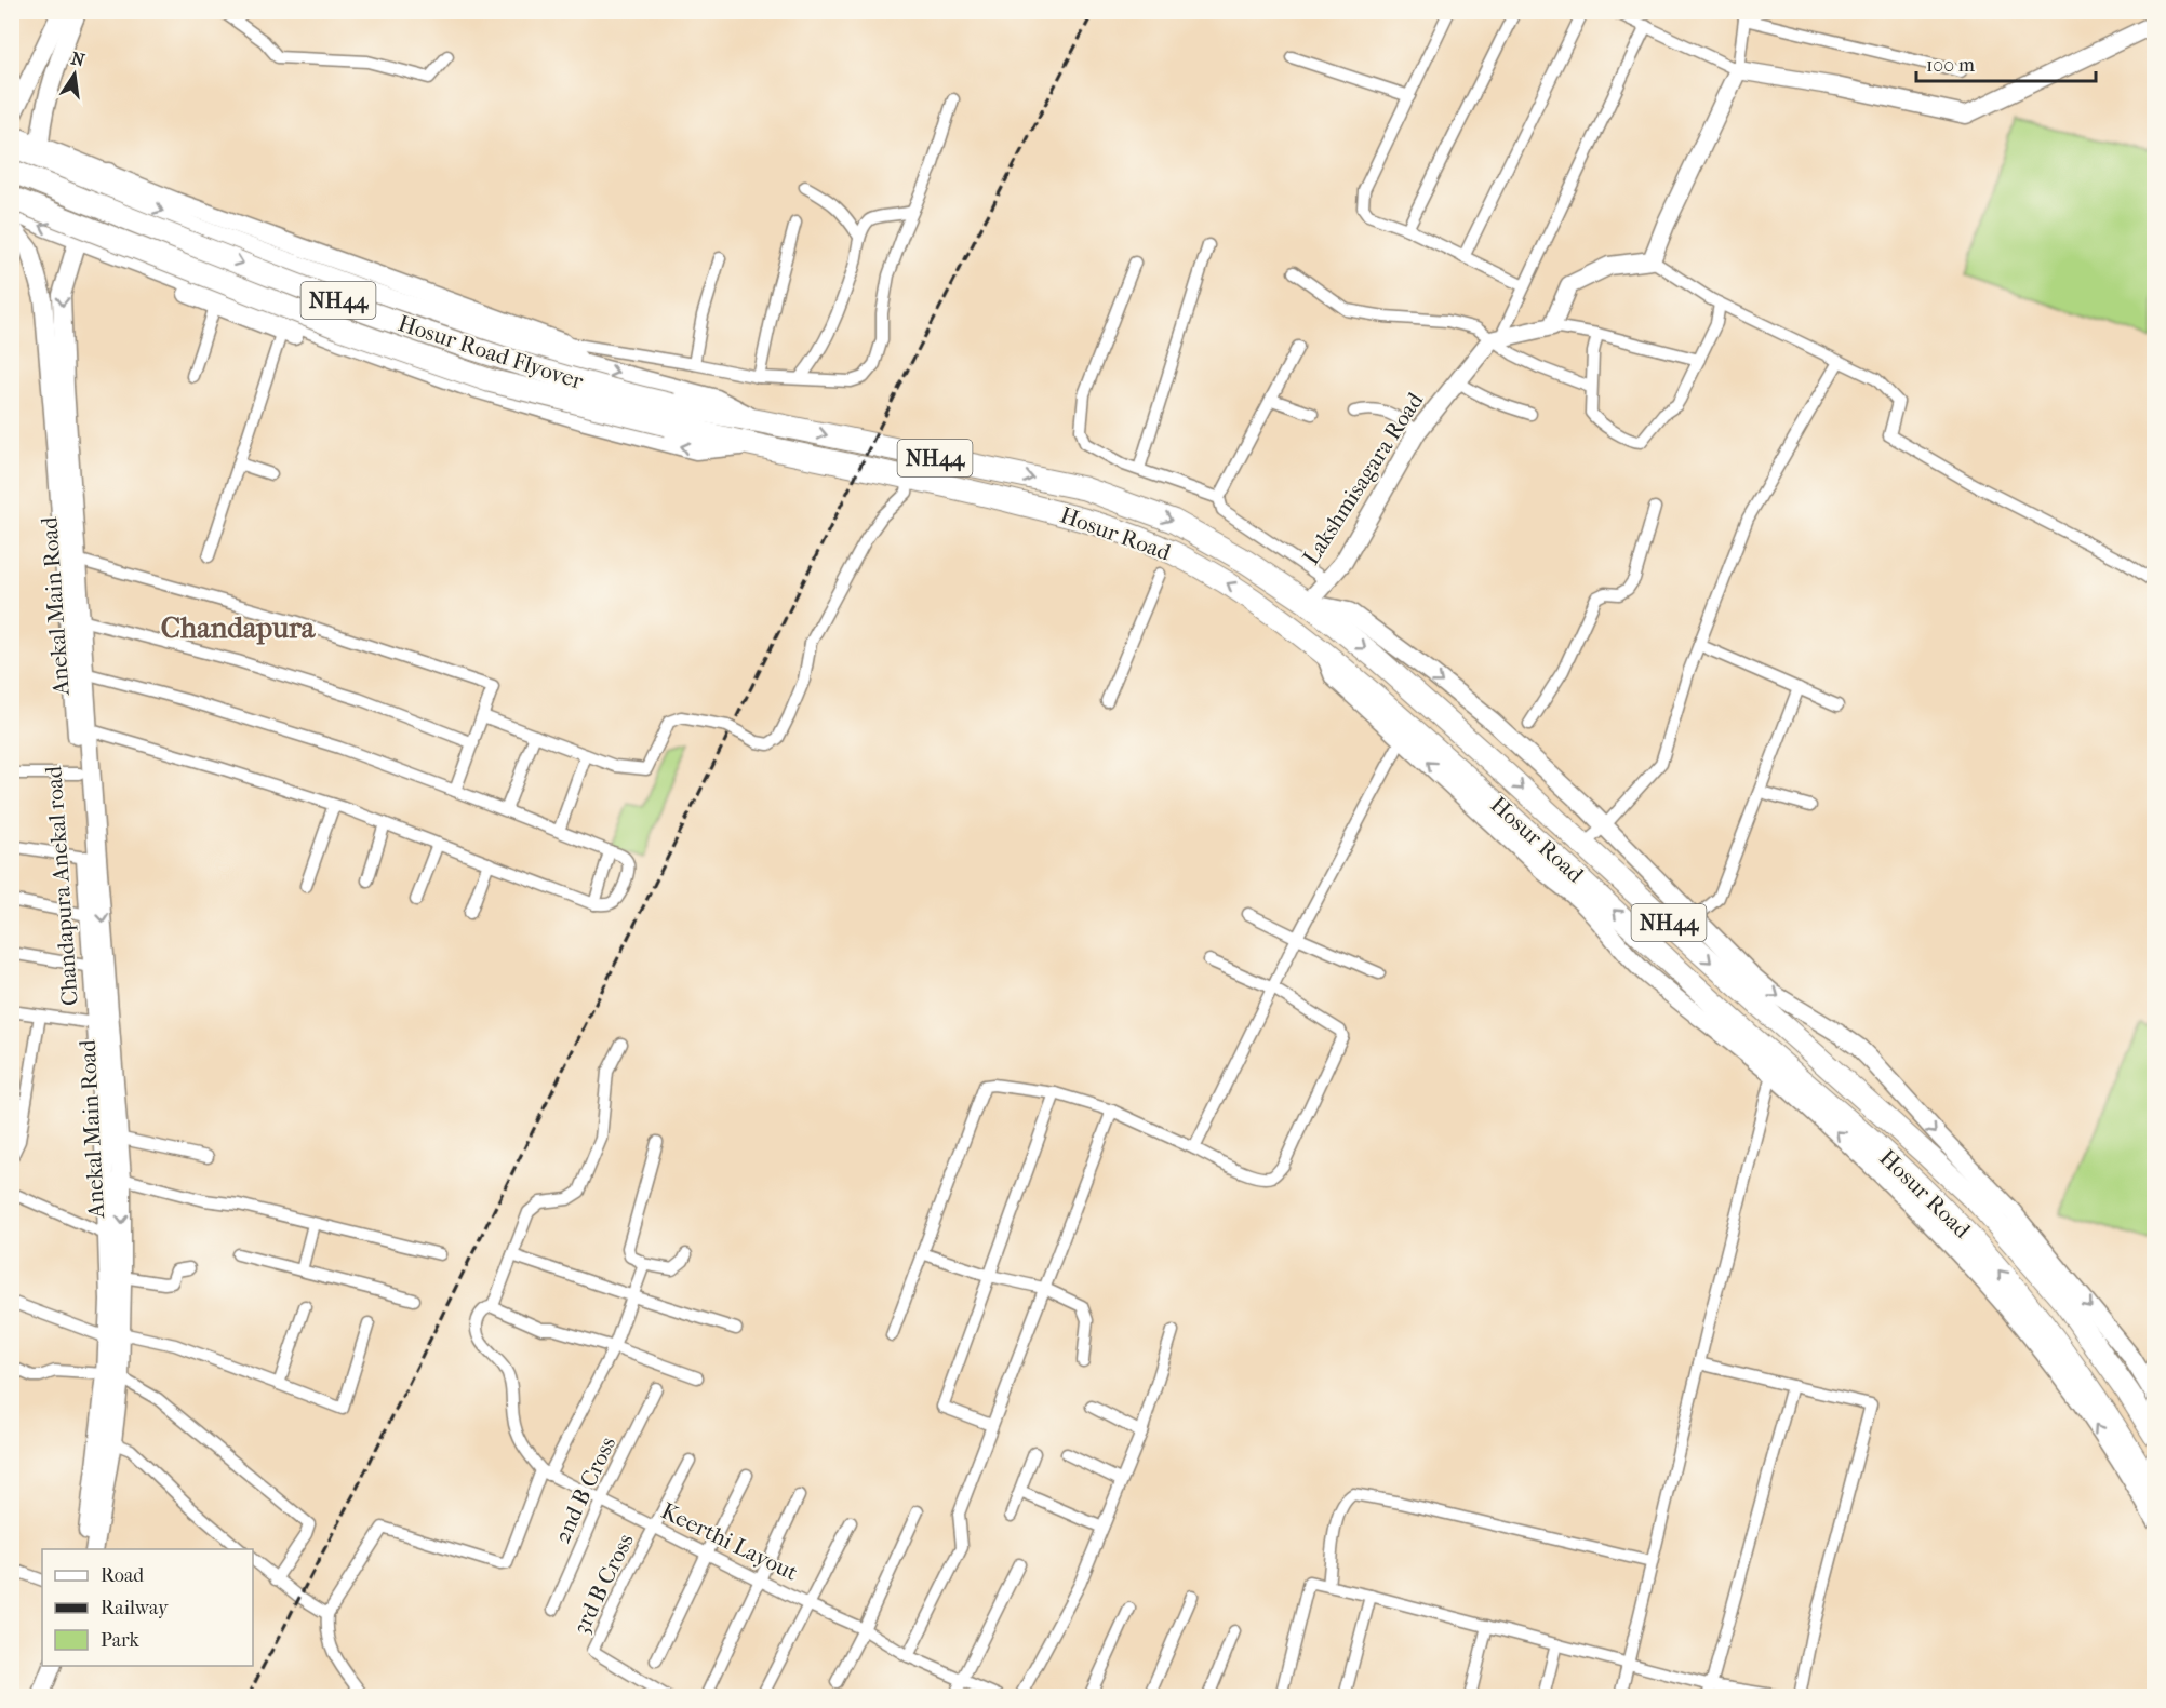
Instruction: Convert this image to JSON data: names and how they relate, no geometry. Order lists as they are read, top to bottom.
{
  "streets": {
    "highway": ["NH44", "Hosur Road Flyover", "Hosur Road"],
    "main road": ["Lakshmisagara Road", "Anekal Main Road", "Chandapura Anekal road"],
    "street": ["2nd B Cross", "Keerthi Layout", "3rd B Cross"]
  },
  "crossings": [
    ["Hosur Road Flyover", "Hosur Road"],
    ["Lakshmisagara Road", "Hosur Road"],
    ["Anekal Main Road", "Chandapura Anekal road"],
    ["2nd B Cross", "Keerthi Layout"],
    ["Keerthi Layout", "3rd B Cross"]
  ],
  "one_way": ["Anekal Main Road"],
  "districts": ["Chandapura"],
  "legend": ["Road", "Railway", "Park"],
  "scale_bar": "100 m",
  "north": "top"
}
